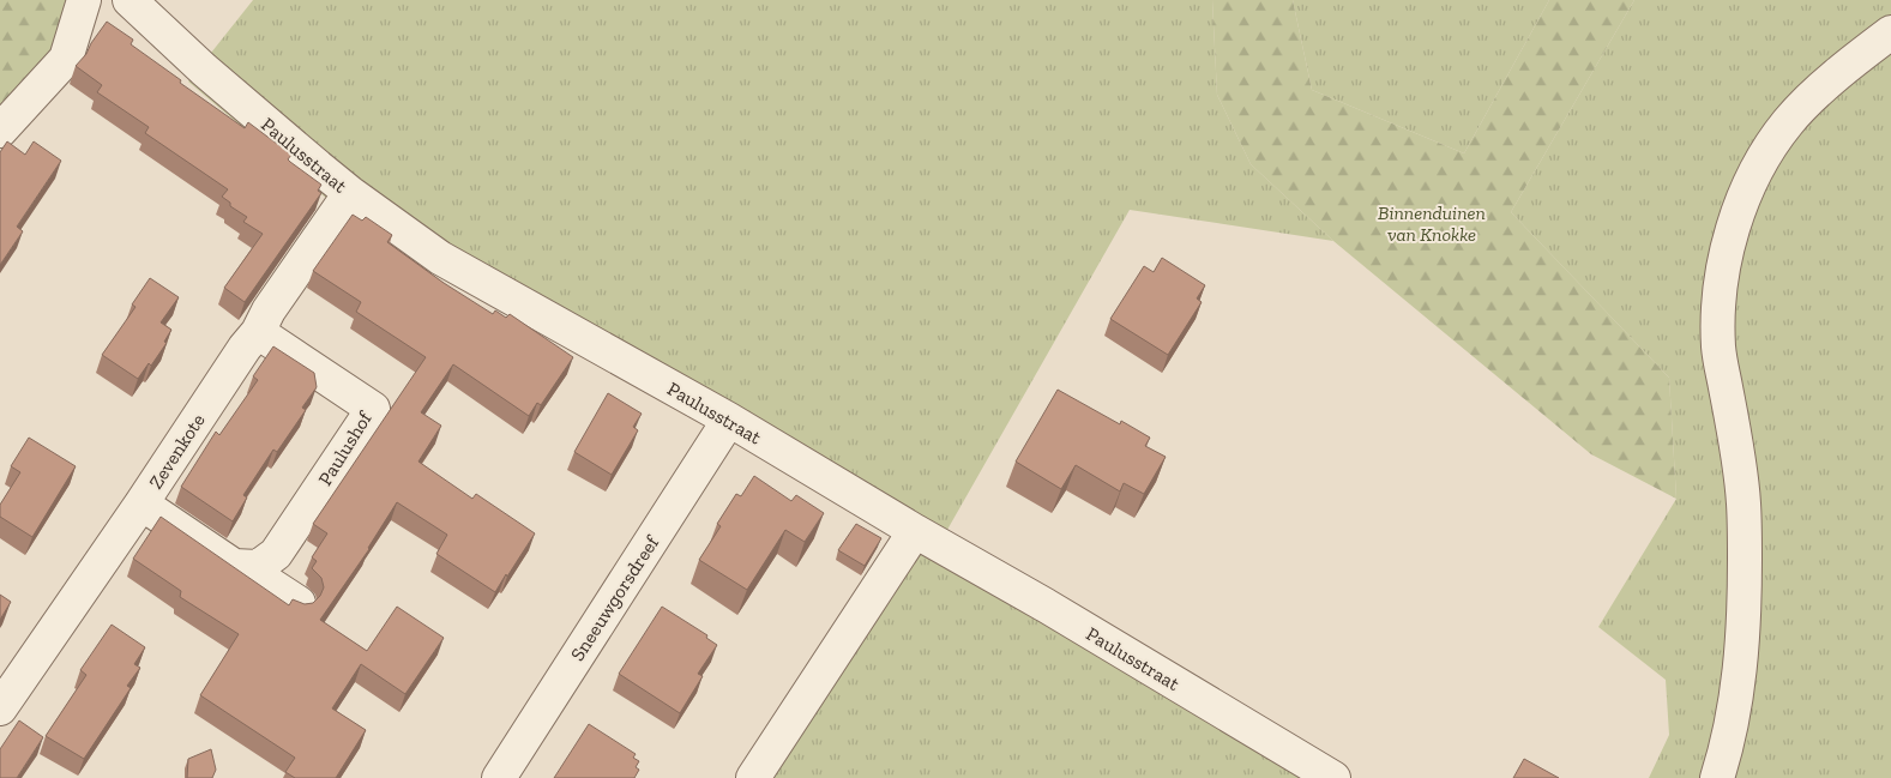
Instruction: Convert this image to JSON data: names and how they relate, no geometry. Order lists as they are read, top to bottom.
{
  "streets": {
    "street": [
      "Paulusstraat",
      "Paulushof",
      "Zevenkote",
      "Sneeuwgorsdreef"
    ]
  },
  "crossings": [
    ["Paulusstraat", "Zevenkote"],
    ["Paulusstraat", "Sneeuwgorsdreef"],
    ["Paulushof", "Zevenkote"]
  ],
  "parks": ["Binnenduinen van Knokke"]
}
